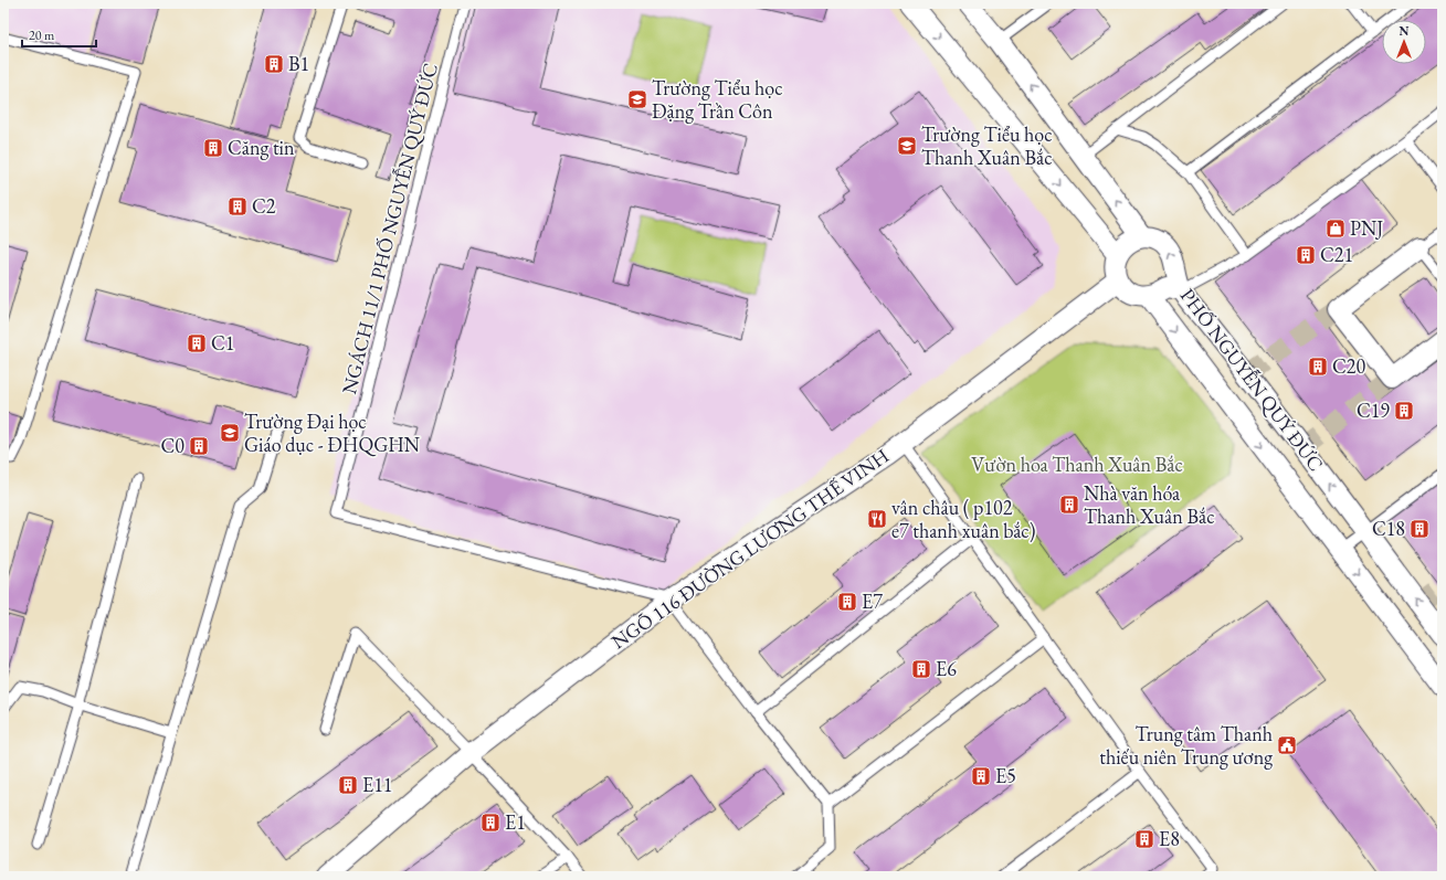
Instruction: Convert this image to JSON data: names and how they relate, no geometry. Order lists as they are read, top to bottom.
{
  "streets": {
    "street": ["PHỐ NGUYỄN QUÝ ĐỨC", "NGÕ 116 ĐƯỜNG LƯƠNG THẾ VINH"],
    "lane": ["NGÁCH 11/1 PHỐ NGUYỄN QUÝ ĐỨC"]
  },
  "crossings": [
    ["NGÁCH 11/1 PHỐ NGUYỄN QUÝ ĐỨC", "NGÕ 116 ĐƯỜNG LƯƠNG THẾ VINH"]
  ],
  "parks": ["Vườn hoa Thanh Xuân Bắc"],
  "places": {
    "building": [
      "B1",
      "Căng tin",
      "C2",
      "C21",
      "C1",
      "C20",
      "C19",
      "C0",
      "Nhà văn hóa Thanh Xuân Bắc",
      "C18",
      "E7",
      "E6",
      "E5",
      "E11",
      "E1",
      "E8"
    ],
    "school or university": ["Trường Tiểu học Đặng Trần Côn", "Trường Tiểu học Thanh Xuân Bắc", "Trường Đại học Giáo dục - ĐHQGHN"],
    "shop": ["PNJ"],
    "restaurant": ["vân châu ( p102 e7 thanh xuân bắc)"],
    "public building": ["Trung tâm Thanh thiếu niên Trung ương"]
  },
  "scale_bar": "20 m",
  "north": "top"
}
